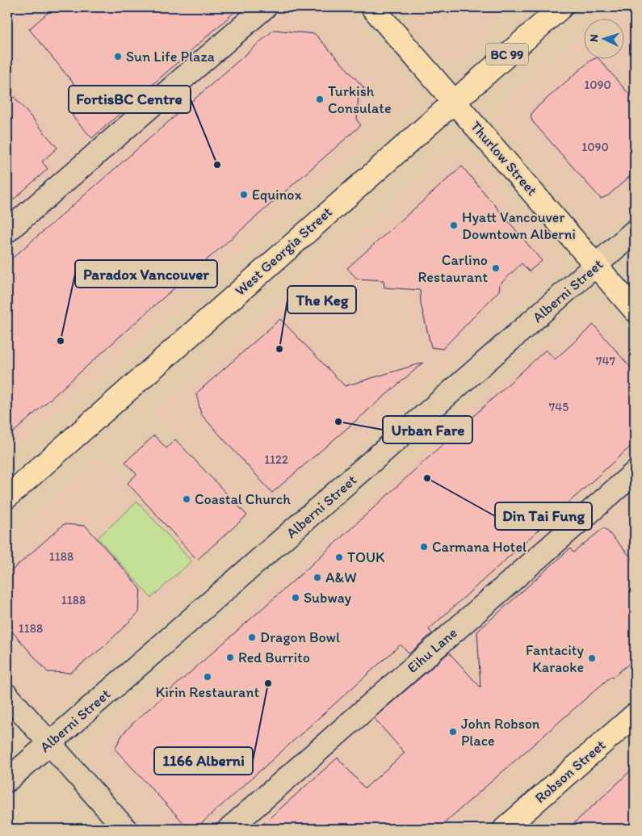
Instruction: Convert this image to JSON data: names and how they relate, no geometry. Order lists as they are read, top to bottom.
{
  "streets": {
    "main road": [
      "BC 99",
      "Thurlow Street",
      "West Georgia Street",
      "Robson Street"
    ],
    "street": ["Alberni Street", "Eihu Lane"]
  },
  "crossings": [
    ["Thurlow Street", "West Georgia Street"],
    ["Thurlow Street", "Alberni Street"]
  ],
  "places": [
    "Sun Life Plaza",
    "Turkish Consulate",
    "FortisBC Centre",
    "Equinox",
    "Hyatt Vancouver Downtown Alberni",
    "Carlino Restaurant",
    "Paradox Vancouver",
    "The Keg",
    "Urban Fare",
    "Din Tai Fung",
    "Coastal Church",
    "Carmana Hotel",
    "TOUK",
    "A&W",
    "Subway",
    "Dragon Bowl",
    "Red Burrito",
    "Fantacity Karaoke",
    "Kirin Restaurant",
    "1166 Alberni",
    "John Robson Place"
  ],
  "house_numbers": [
    "1090",
    "1090",
    "747",
    "745",
    "1122",
    "1188",
    "1188",
    "1188"
  ],
  "north": "left"
}
